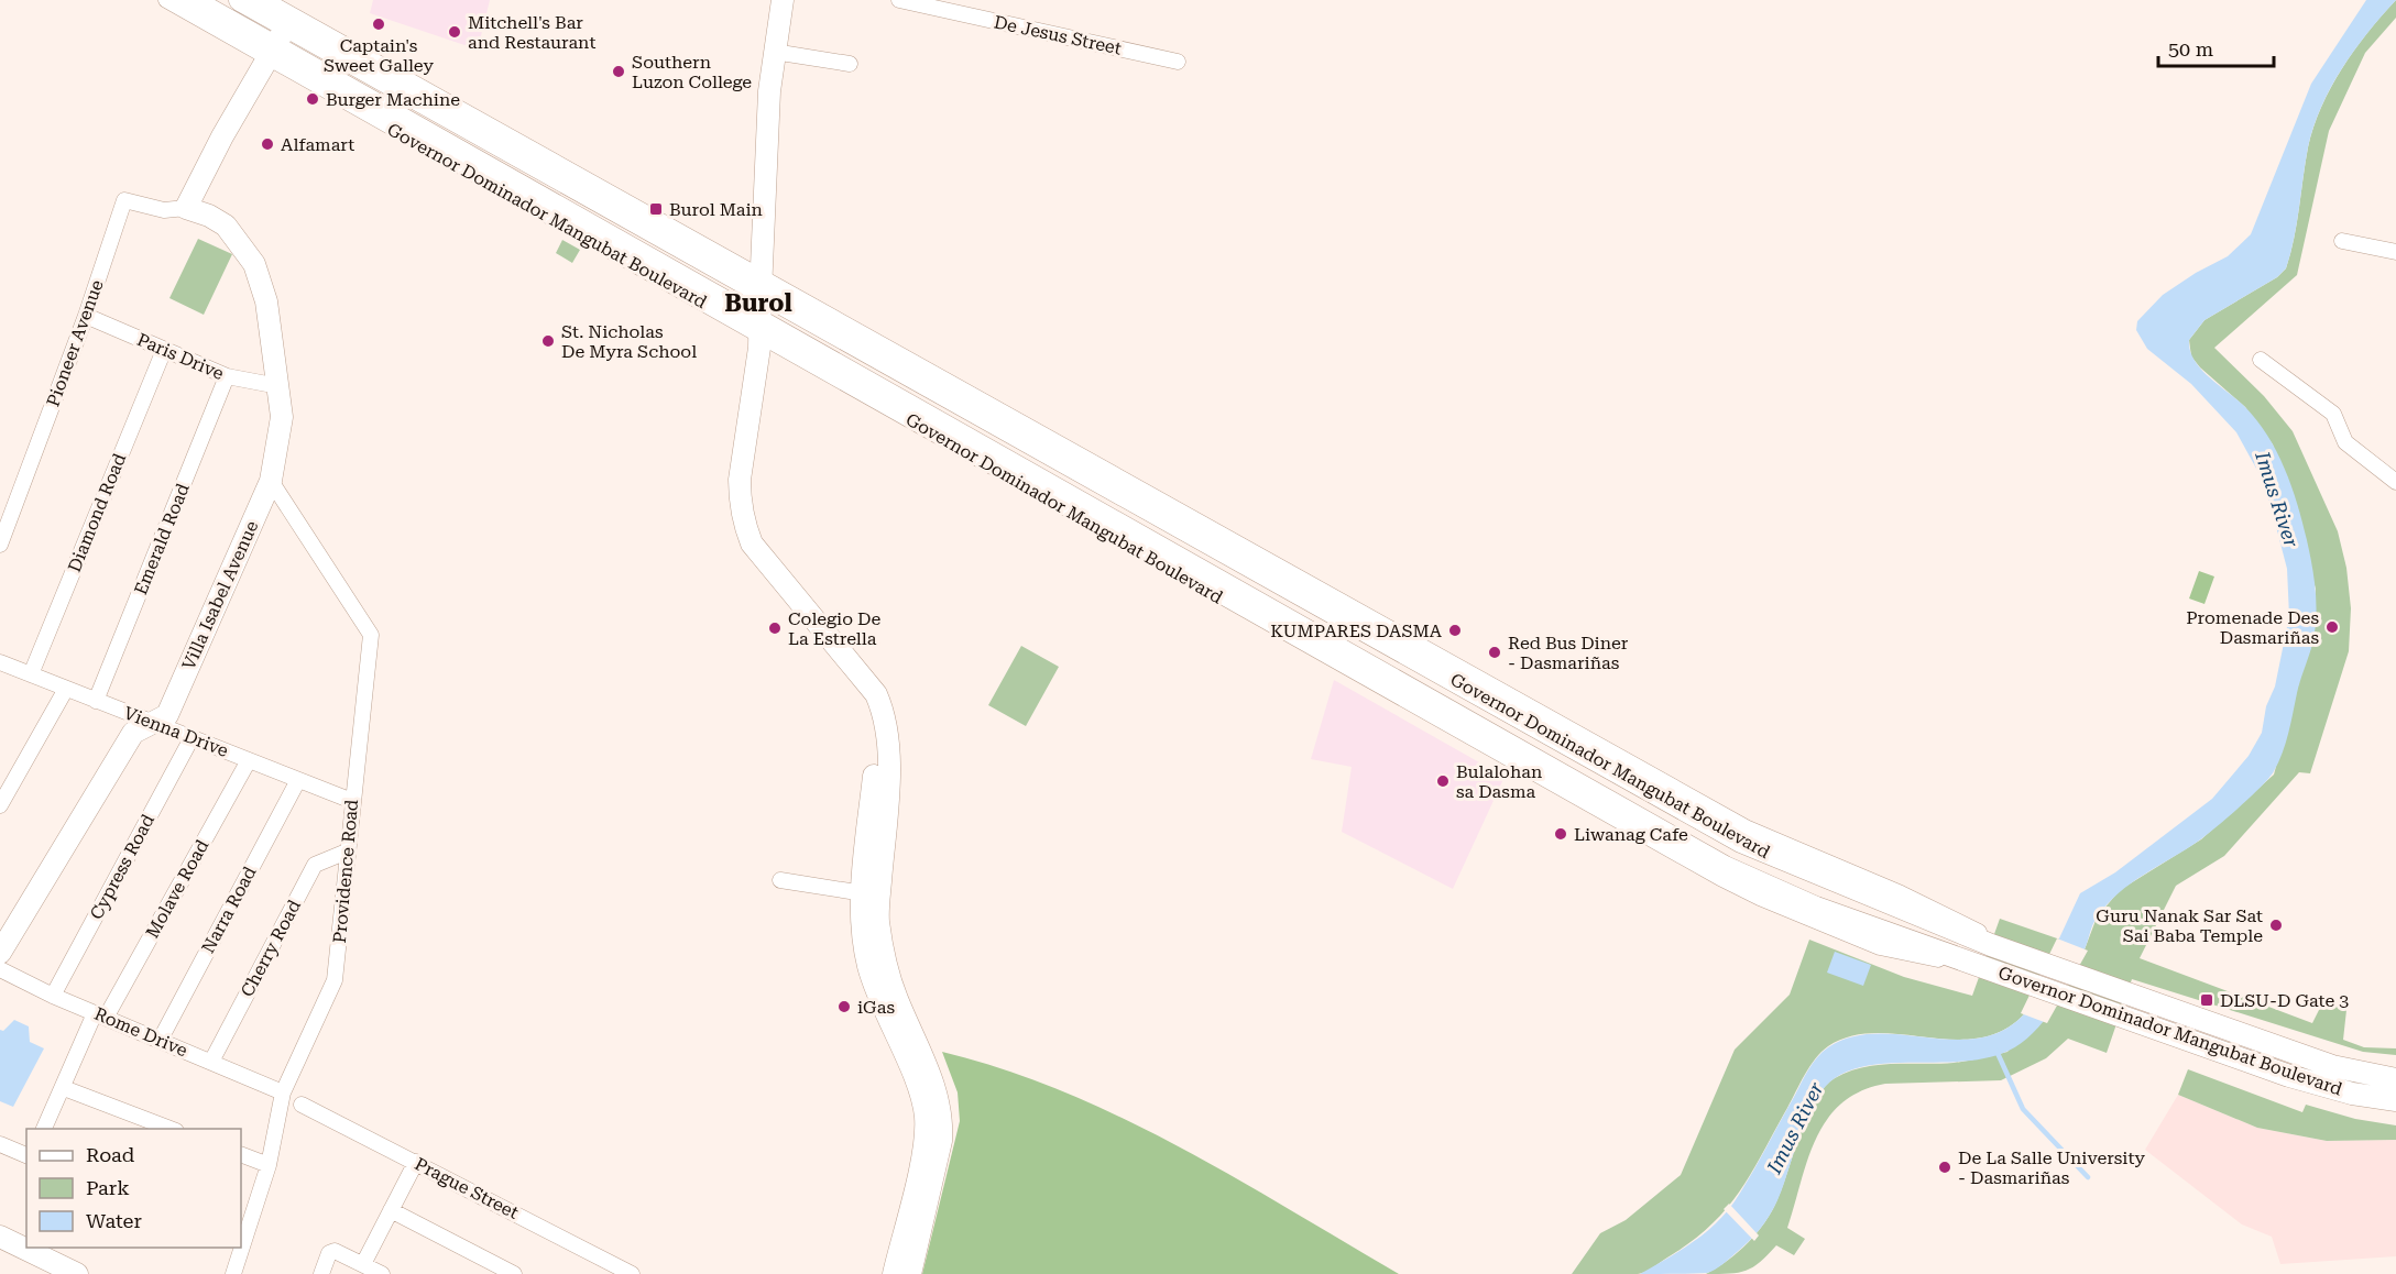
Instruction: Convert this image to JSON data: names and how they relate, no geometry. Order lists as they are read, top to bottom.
{
  "streets": {
    "main road": ["Governor Dominador Mangubat Boulevard", "Villa Isabel Avenue"],
    "street": [
      "De Jesus Street",
      "Pioneer Avenue",
      "Paris Drive",
      "Diamond Road",
      "Emerald Road",
      "Vienna Drive",
      "Cypress Road",
      "Providence Road",
      "Molave Road",
      "Narra Road",
      "Cherry Road",
      "Rome Drive",
      "Prague Street"
    ]
  },
  "crossings": [
    ["Pioneer Avenue", "Paris Drive"],
    ["Pioneer Avenue", "Villa Isabel Avenue"],
    ["Paris Drive", "Diamond Road"],
    ["Paris Drive", "Emerald Road"],
    ["Paris Drive", "Villa Isabel Avenue"],
    ["Diamond Road", "Vienna Drive"],
    ["Emerald Road", "Vienna Drive"],
    ["Villa Isabel Avenue", "Vienna Drive"],
    ["Villa Isabel Avenue", "Providence Road"],
    ["Vienna Drive", "Cypress Road"],
    ["Vienna Drive", "Providence Road"],
    ["Vienna Drive", "Molave Road"],
    ["Vienna Drive", "Narra Road"],
    ["Cypress Road", "Rome Drive"],
    ["Providence Road", "Cherry Road"],
    ["Providence Road", "Rome Drive"],
    ["Molave Road", "Rome Drive"],
    ["Narra Road", "Rome Drive"],
    ["Cherry Road", "Rome Drive"]
  ],
  "districts": ["Burol"],
  "water": ["Imus River"],
  "places": {
    "other": [
      "Captain's Sweet Galley",
      "Mitchell's Bar and Restaurant",
      "Southern Luzon College",
      "Burger Machine",
      "Alfamart",
      "St. Nicholas De Myra School",
      "Promenade Des Dasmariñas",
      "Colegio De La Estrella",
      "KUMPARES DASMA",
      "Red Bus Diner - Dasmariñas",
      "Bulalohan sa Dasma",
      "Liwanag Cafe",
      "Guru Nanak Sar Sat Sai Baba Temple",
      "iGas",
      "De La Salle University - Dasmariñas"
    ],
    "transit": ["Burol Main", "DLSU-D Gate 3"]
  },
  "legend": ["Road", "Park", "Water"],
  "scale_bar": "50 m"
}
